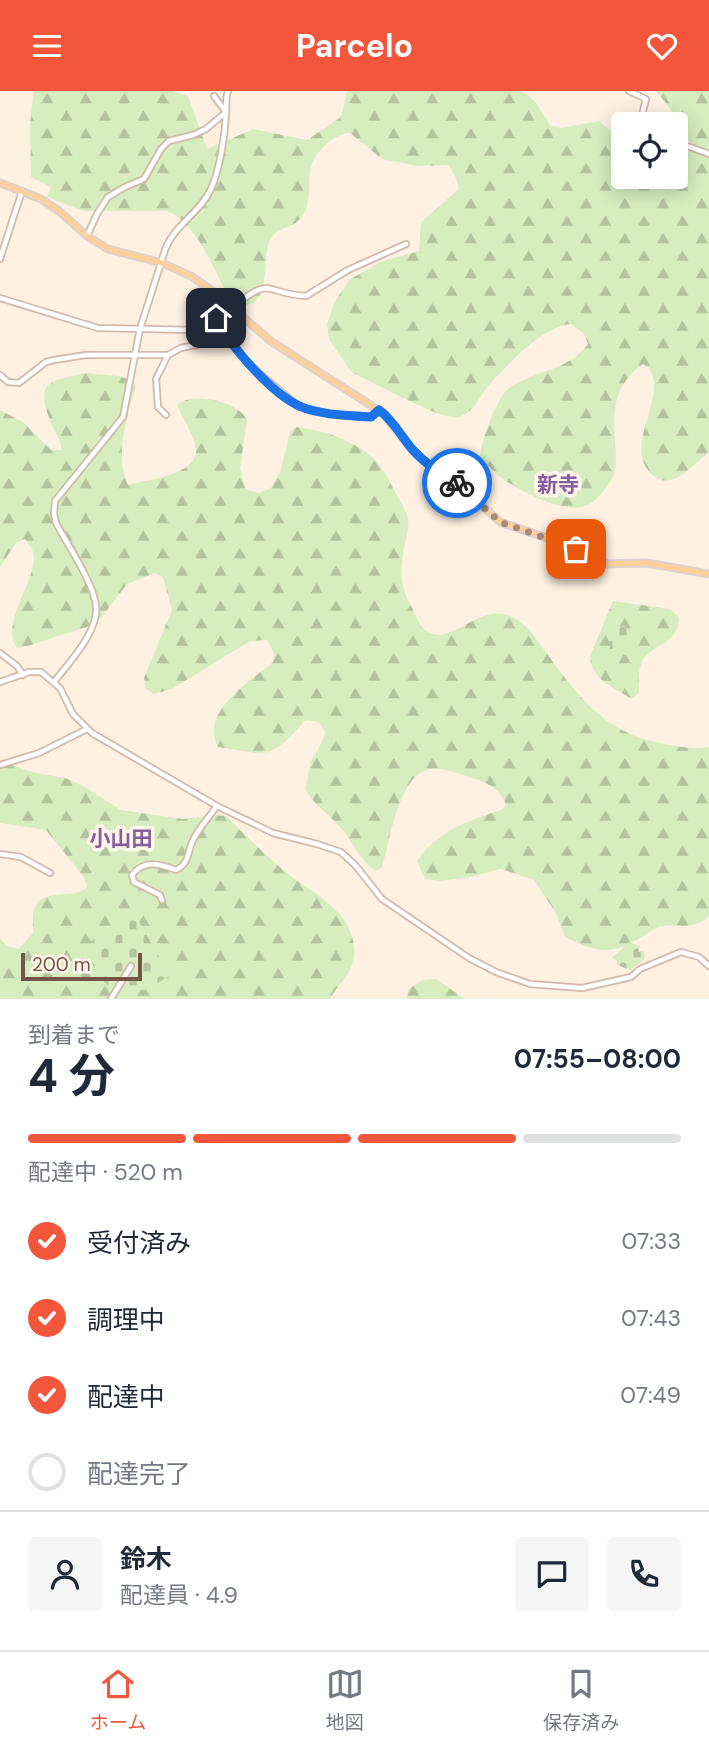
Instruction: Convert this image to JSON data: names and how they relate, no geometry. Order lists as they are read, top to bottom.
{
  "districts": ["新寺", "小山田"],
  "scale_bar": "200 m",
  "page": {
    "header": "Parcelo",
    "scale": "200 m",
    "heading": ["4 分", "到着まで", "07:55–08:00"],
    "panel": ["鈴木", "配達員 · 4.9"],
    "bar": "配達中 · 520 m",
    "list": [
      ["受付済み", "07:33"],
      ["調理中", "07:43"],
      ["配達中", "07:49"],
      "配達完了"
    ],
    "tabs": ["ホーム", "地図", "保存済み"]
  }
}
